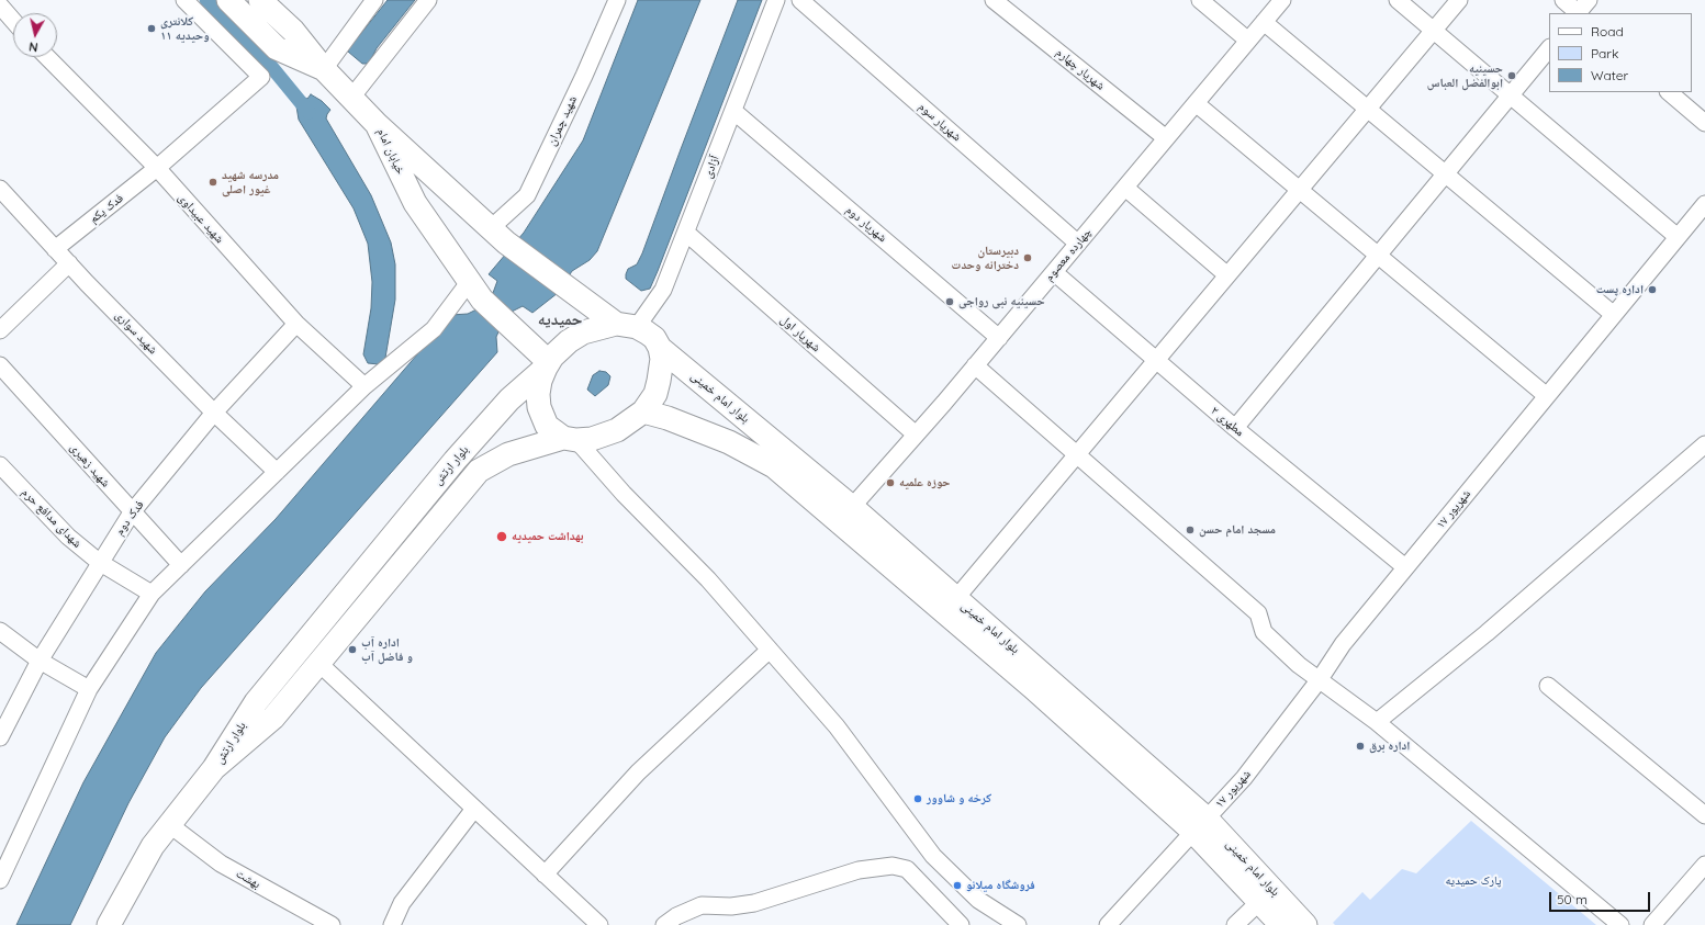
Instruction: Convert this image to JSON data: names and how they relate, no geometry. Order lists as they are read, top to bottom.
{
  "streets": {
    "main road": ["خیابان امام", "بلوار امام خمینی", "بلوار ارتش"],
    "street": [
      "شهریار چهارم",
      "شهید چمران",
      "شهریار سوم",
      "آزادی",
      "فدک یکم",
      "شهید عبیداوی",
      "شهریار دوم",
      "چهارده معصوم",
      "شهید سواری",
      "شهریار اول",
      "مطهری ۲",
      "شهید زهیری",
      "۱۷ شهریور",
      "شهدای مدافع حرم",
      "فدک دوم",
      "بهشت"
    ]
  },
  "crossings": [
    ["شهریار چهارم", "چهارده معصوم"],
    ["شهید چمران", "خیابان امام"],
    ["شهریار سوم", "چهارده معصوم"],
    ["خیابان امام", "آزادی"],
    ["خیابان امام", "بلوار امام خمینی"],
    ["خیابان امام", "بلوار ارتش"],
    ["آزادی", "شهریار دوم"],
    ["آزادی", "شهریار اول"],
    ["آزادی", "بلوار امام خمینی"],
    ["آزادی", "بلوار ارتش"],
    ["فدک یکم", "شهید عبیداوی"],
    ["فدک یکم", "شهید سواری"],
    ["شهید عبیداوی", "فدک دوم"],
    ["شهریار دوم", "چهارده معصوم"],
    ["چهارده معصوم", "شهریار اول"],
    ["چهارده معصوم", "بلوار امام خمینی"],
    ["چهارده معصوم", "مطهری ۲"],
    ["شهید سواری", "فدک دوم"],
    ["بلوار امام خمینی", "بلوار ارتش"],
    ["بلوار امام خمینی", "۱۷ شهریور"],
    ["مطهری ۲", "۱۷ شهریور"],
    ["شهید زهیری", "فدک دوم"],
    ["شهدای مدافع حرم", "فدک دوم"]
  ],
  "districts": ["حمیدیه"],
  "parks": ["پارک حمیدیه"],
  "places": [
    "کلانتری ۱۱ وحیدیه",
    "حسینیه ابوالفضل العباس",
    "مدرسه شهید غیور اصلی",
    "دبیرستان دخترانه وحدت",
    "اداره پست",
    "حسینیه نبی رواجی",
    "حوزه علمیه",
    "مسجد امام حسن",
    "بهداشت حمیدیه",
    "اداره آب و فاضل آب",
    "اداره برق",
    "کرخه و شاوور",
    "فروشگاه میلانو"
  ],
  "legend": ["Road", "Park", "Water"],
  "scale_bar": "50 m",
  "north": "bottom"
}
